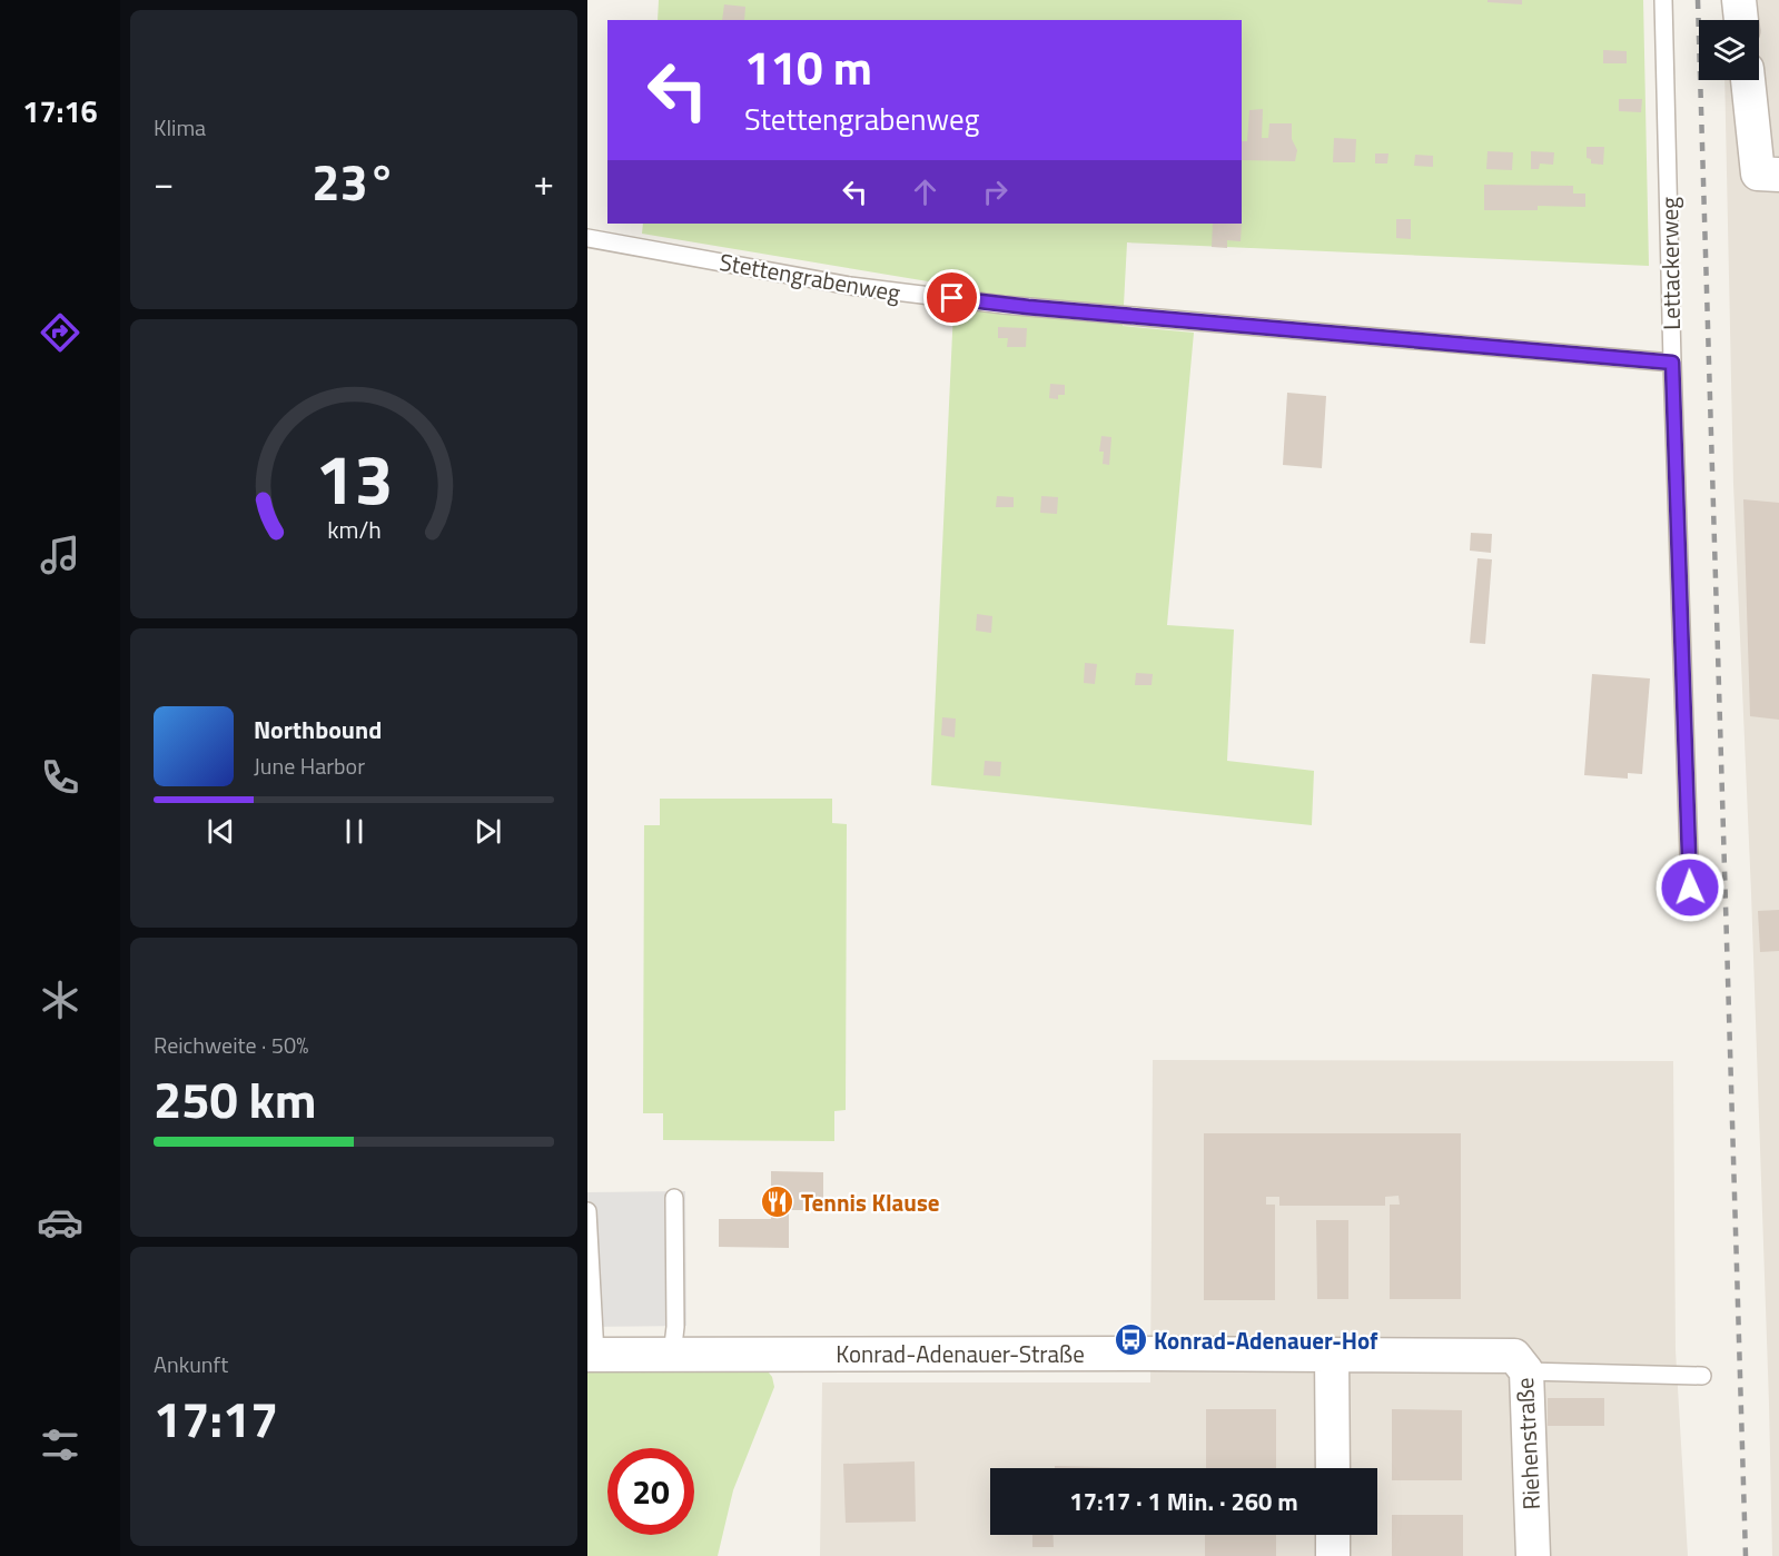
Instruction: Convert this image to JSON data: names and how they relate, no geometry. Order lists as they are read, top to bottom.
{
  "streets": {
    "street": ["Konrad-Adenauer-Straße", "Riehenstraße"],
    "lane": ["Lettackerweg", "Stettengrabenweg"]
  },
  "crossings": [
    ["Lettackerweg", "Stettengrabenweg"],
    ["Konrad-Adenauer-Straße", "Riehenstraße"]
  ],
  "places": {
    "restaurant": ["Tennis Klause"],
    "bus stop": ["Konrad-Adenauer-Hof"]
  },
  "page": {
    "tabs": "17:16",
    "tile": [
      "Klima",
      ["Reichweite · 50%", "250 km"],
      ["Ankunft", "17:17"]
    ],
    "turn": ["110 m", "Stettengrabenweg"],
    "heat": ["−", "23°", "+"],
    "song": ["Northbound", "June Harbor"],
    "limit": "20",
    "trip": "17:17 · 1 Min. · 260 m",
    "gauge": ["13", "km/h"]
  }
}
